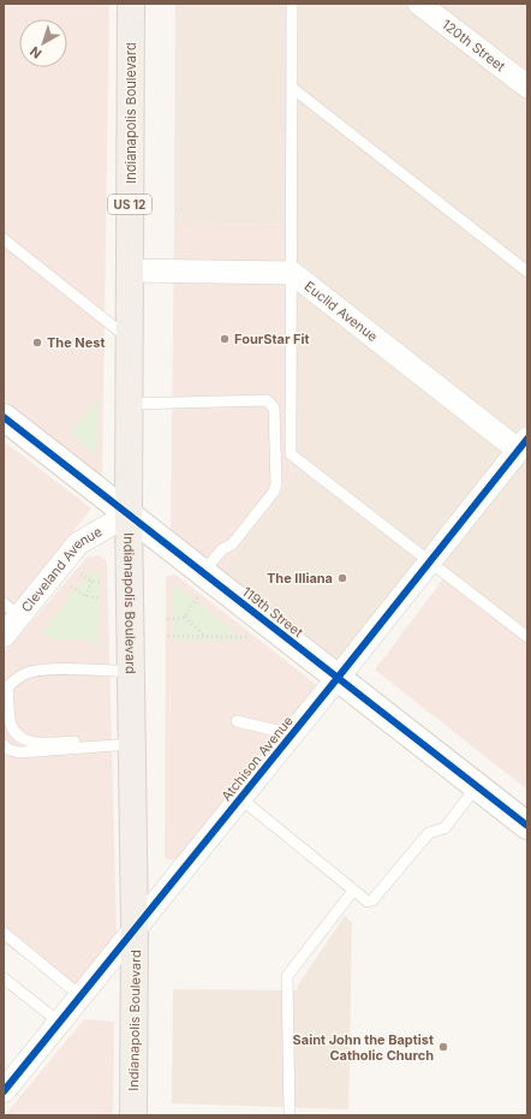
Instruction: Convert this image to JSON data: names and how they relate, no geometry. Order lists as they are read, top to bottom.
{
  "streets": {
    "main road": ["Indianapolis Boulevard", "US 12"],
    "street": [
      "120th Street",
      "Euclid Avenue",
      "Cleveland Avenue",
      "119th Street",
      "Atchison Avenue"
    ]
  },
  "crossings": [
    ["Indianapolis Boulevard", "Euclid Avenue"],
    ["Indianapolis Boulevard", "Cleveland Avenue"],
    ["Indianapolis Boulevard", "119th Street"],
    ["Indianapolis Boulevard", "Atchison Avenue"],
    ["Euclid Avenue", "Atchison Avenue"],
    ["Cleveland Avenue", "119th Street"],
    ["119th Street", "Atchison Avenue"]
  ],
  "places": [
    "FourStar Fit",
    "The Nest",
    "The Illiana",
    "Saint John the Baptist Catholic Church"
  ],
  "north": "bottom left"
}
